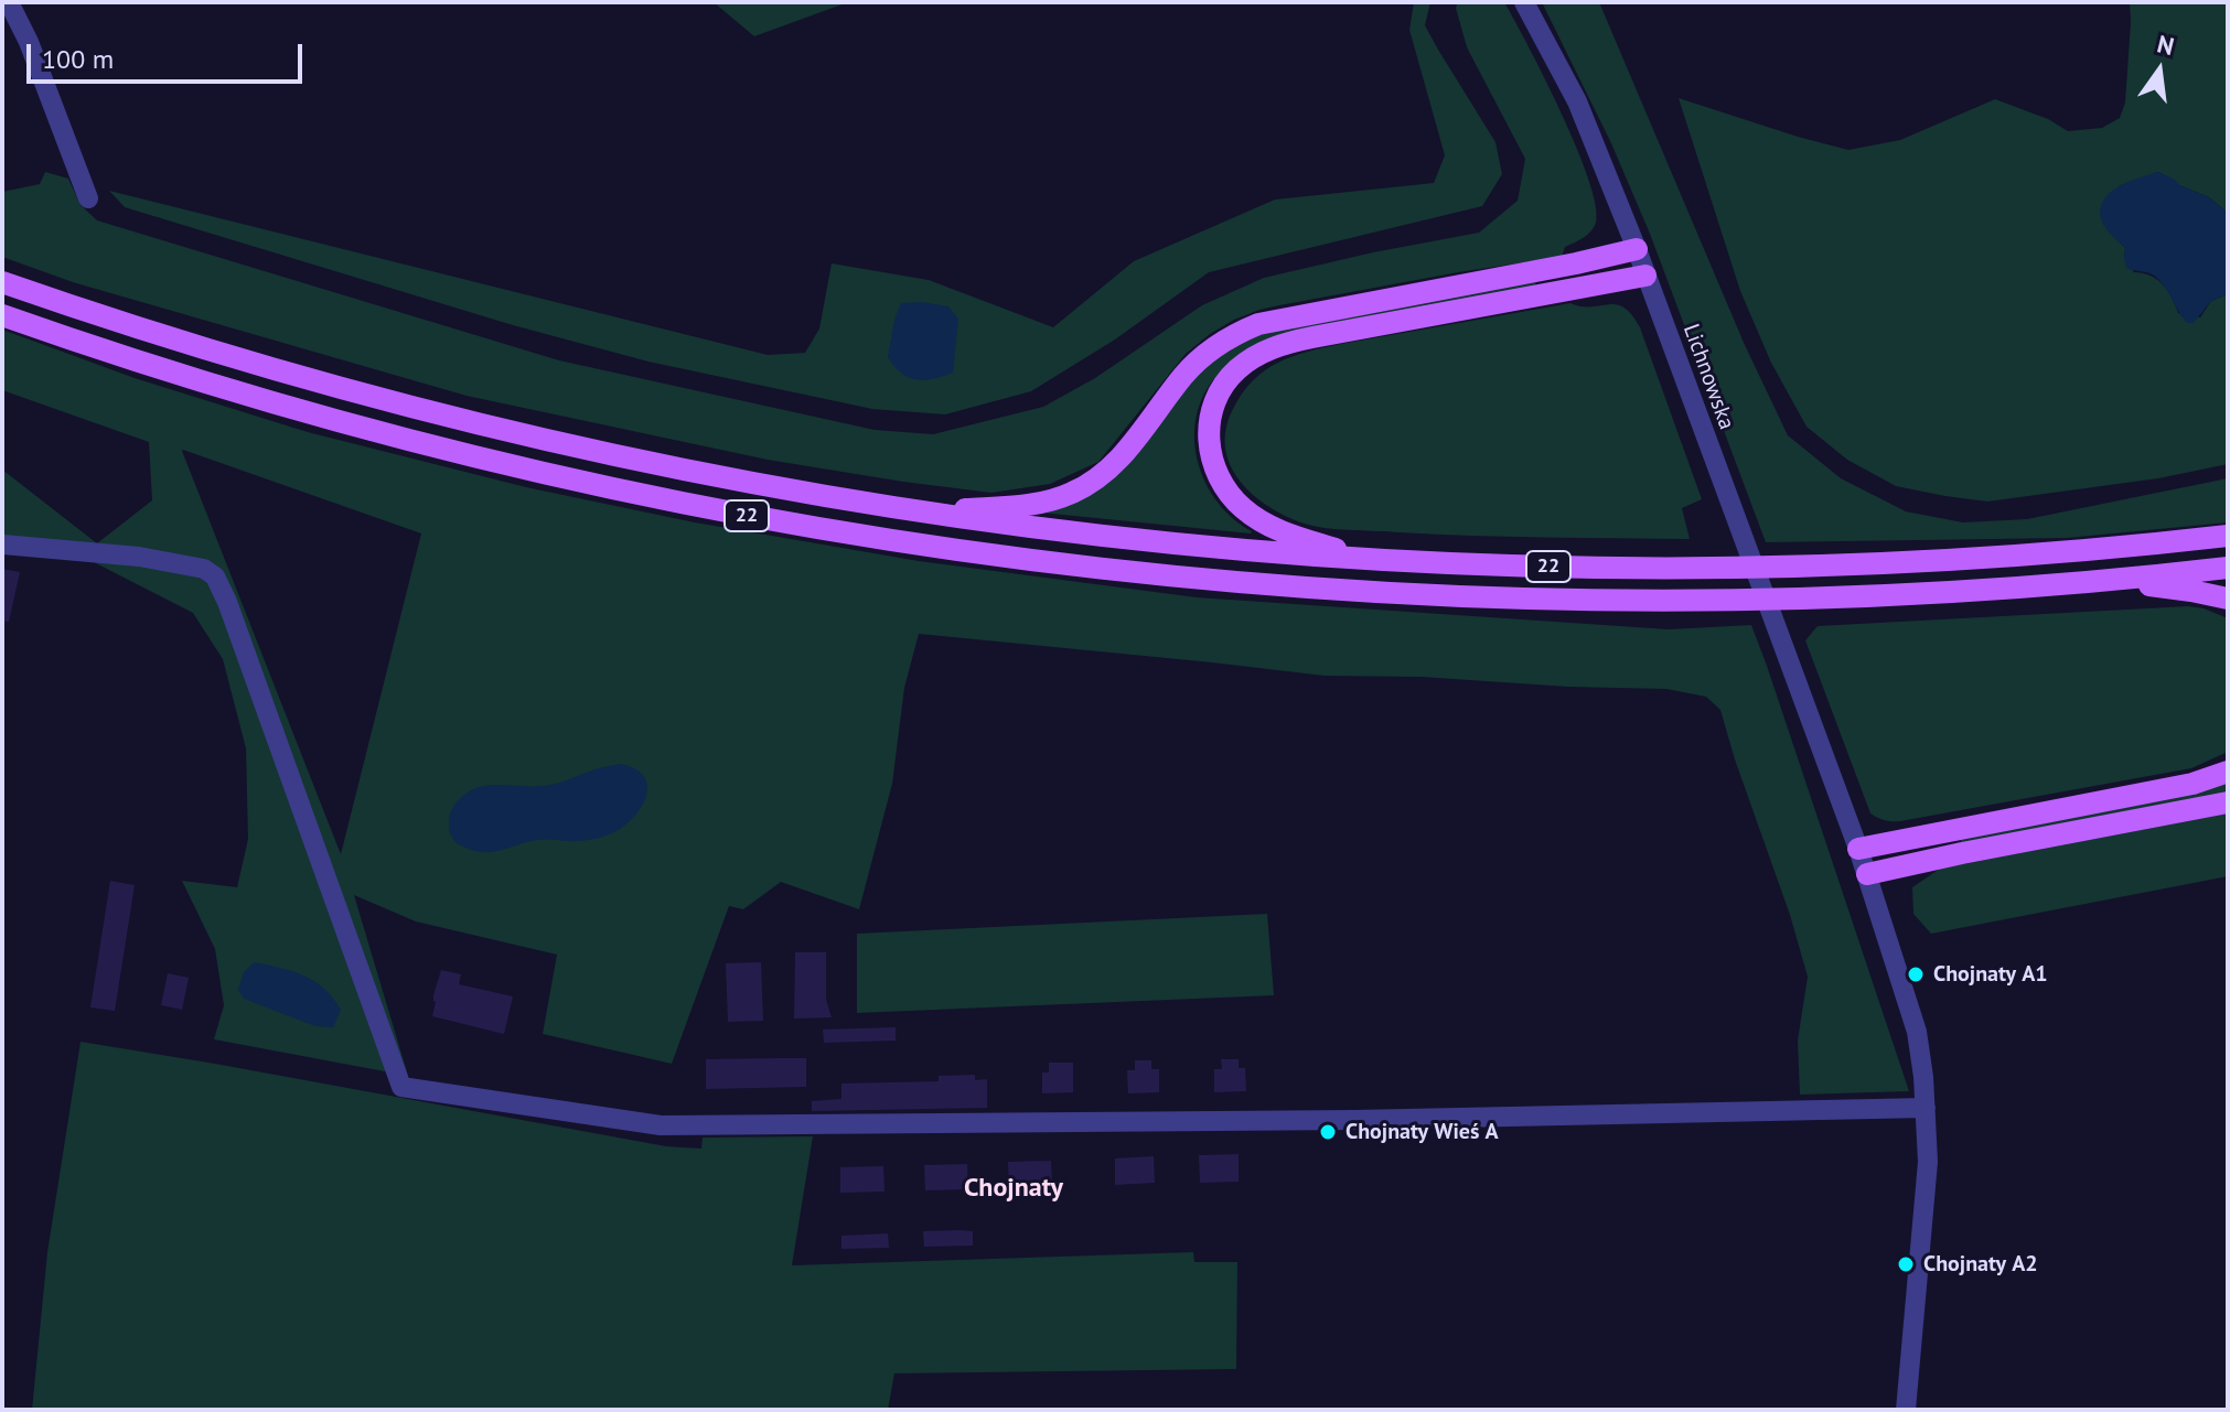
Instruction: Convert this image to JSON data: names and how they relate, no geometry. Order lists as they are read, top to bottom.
{
  "streets": {
    "main road": ["22"],
    "street": ["Lichnowska"]
  },
  "crossings": [
    ["Lichnowska", "22"]
  ],
  "districts": ["Chojnaty"],
  "places": ["Chojnaty A1", "Chojnaty Wieś A", "Chojnaty A2"],
  "scale_bar": "100 m",
  "north": "top"
}
